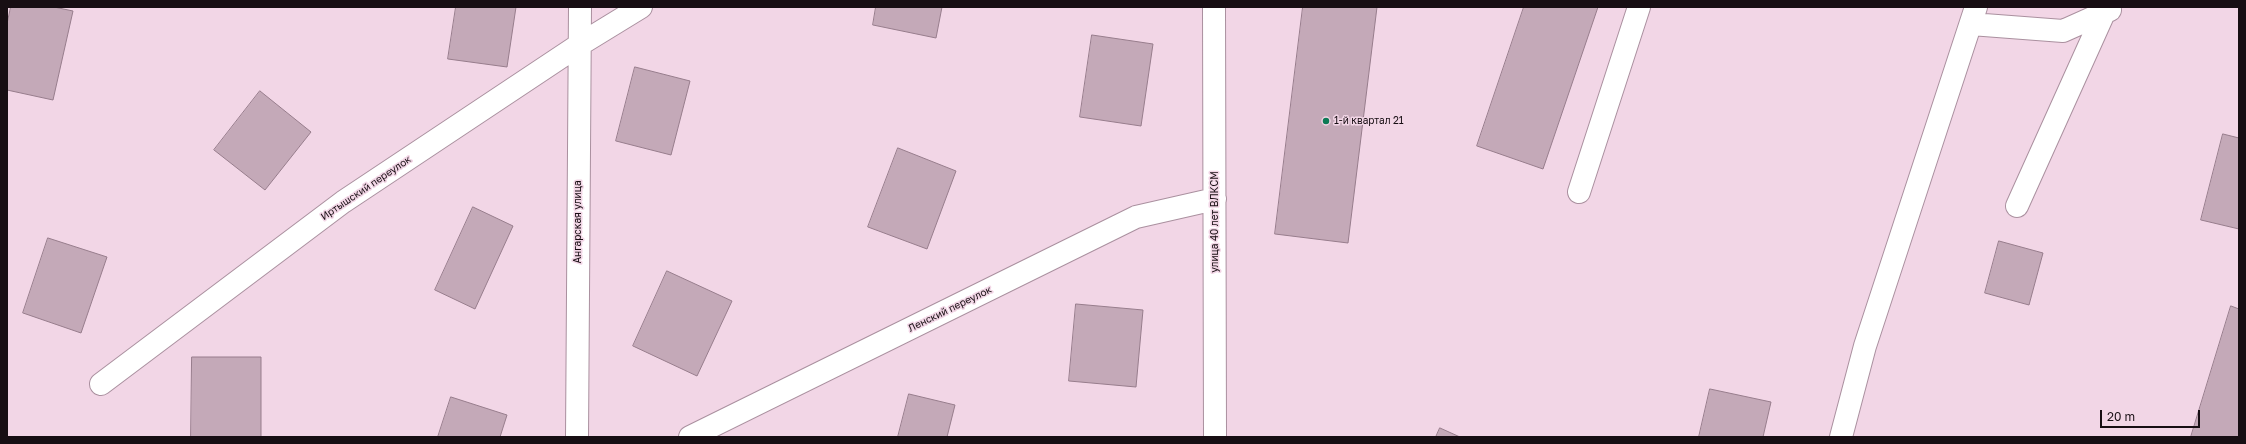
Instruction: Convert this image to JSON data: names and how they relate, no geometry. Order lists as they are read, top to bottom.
{
  "streets": {
    "street": [
      "Иртышский переулок",
      "Ангарская улица",
      "улица 40 лет ВЛКСМ",
      "Ленский переулок"
    ]
  },
  "crossings": [
    ["Иртышский переулок", "Ангарская улица"],
    ["улица 40 лет ВЛКСМ", "Ленский переулок"]
  ],
  "places": ["1-й квартал 21"],
  "scale_bar": "20 m"
}
